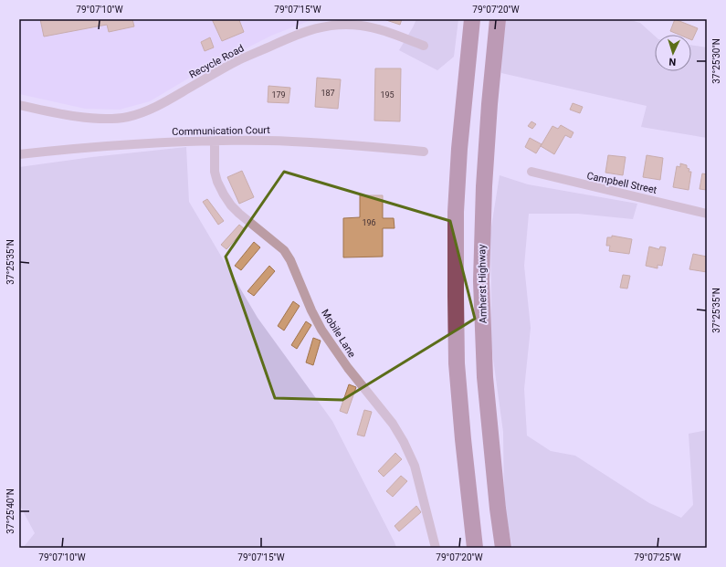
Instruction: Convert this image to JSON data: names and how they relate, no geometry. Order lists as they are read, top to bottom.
{
  "streets": {
    "highway": ["Amherst Highway"],
    "street": [
      "Recycle Road",
      "Communication Court",
      "Campbell Street",
      "Mobile Lane"
    ]
  },
  "crossings": [
    ["Communication Court", "Mobile Lane"]
  ],
  "house_numbers": [
    "187",
    "179",
    "195",
    "196"
  ],
  "north": "bottom",
  "coordinates": [
    "79°07'10\"W",
    "79°07'15\"W",
    "79°07'20\"W",
    "37°25'30\"N",
    "37°25'35\"N",
    "37°25'40\"N",
    "79°07'25\"W"
  ]
}
